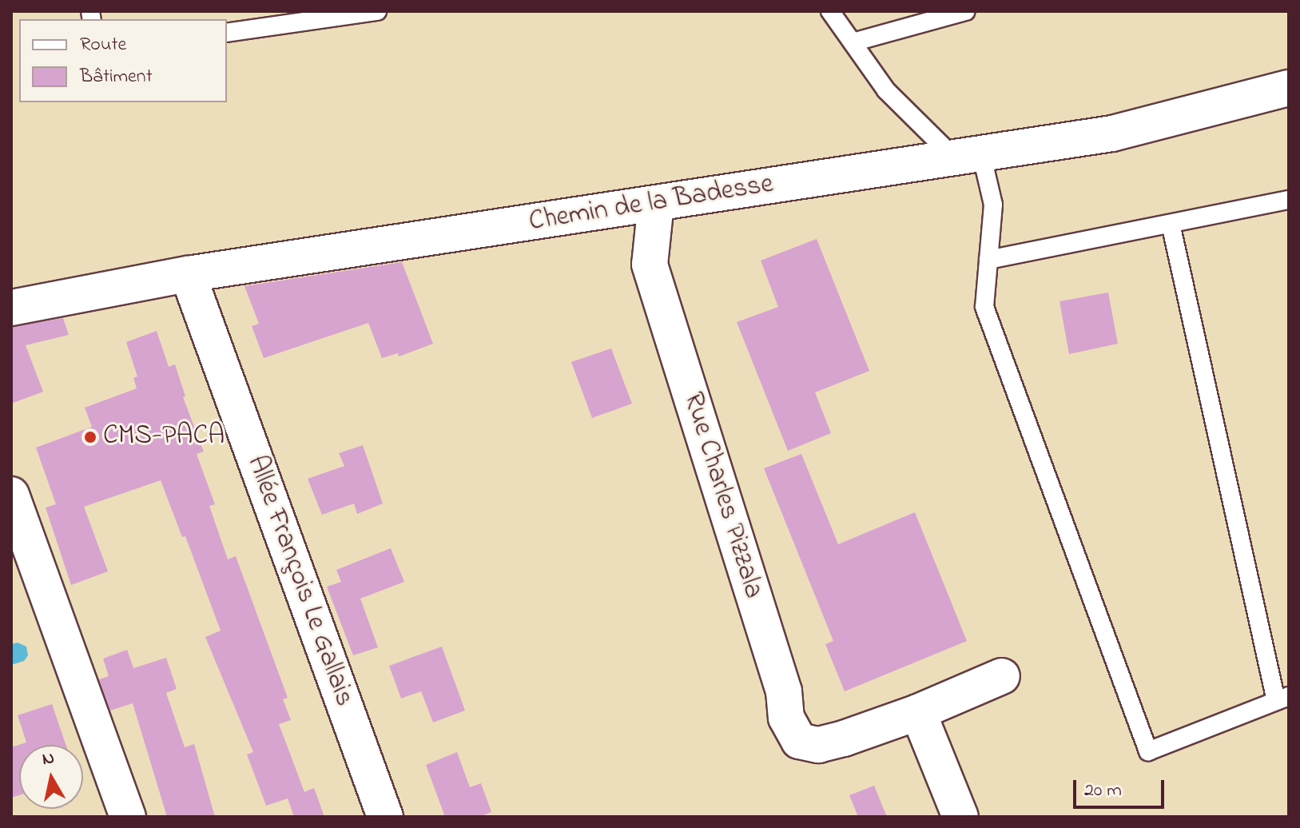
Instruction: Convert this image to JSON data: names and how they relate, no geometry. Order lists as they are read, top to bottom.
{
  "streets": {
    "street": ["Chemin de la Badesse", "Rue Charles Pizzala", "Allée François Le Gallais"]
  },
  "crossings": [
    ["Chemin de la Badesse", "Rue Charles Pizzala"],
    ["Chemin de la Badesse", "Allée François Le Gallais"]
  ],
  "places": ["CMS-PACA"],
  "legend": ["Route", "Bâtiment"],
  "scale_bar": "20 m",
  "north": "top"
}
